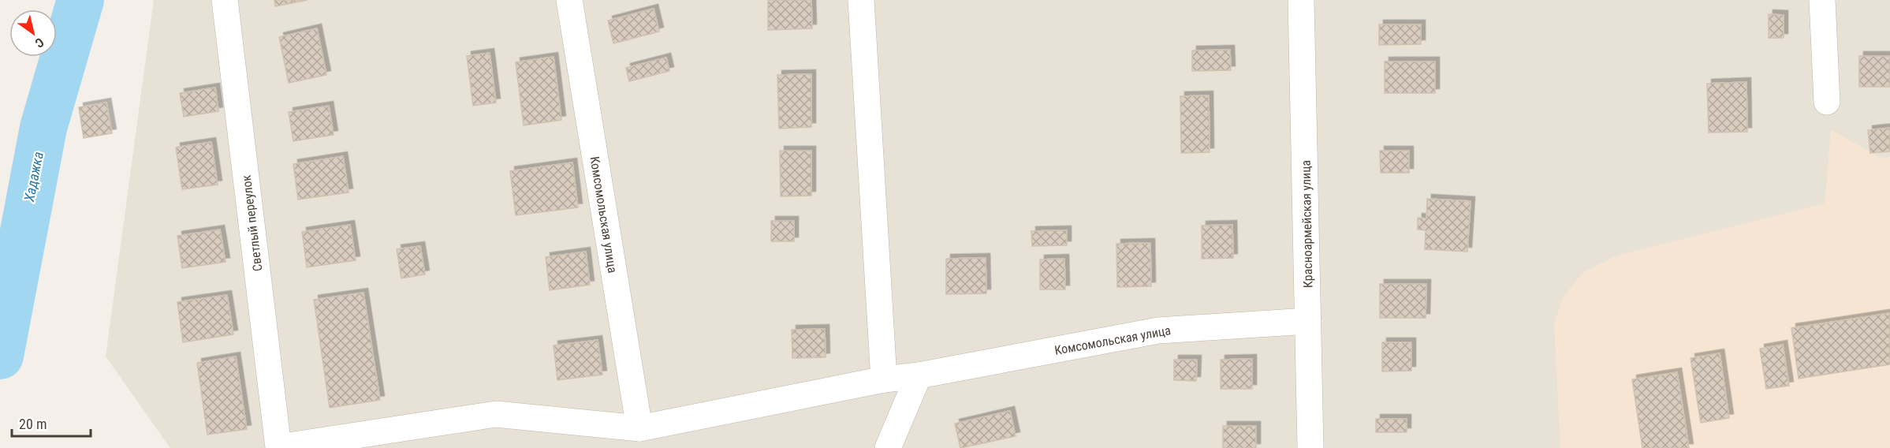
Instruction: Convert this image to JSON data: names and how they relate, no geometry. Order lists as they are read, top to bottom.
{
  "streets": {
    "street": ["Комсомольская улица", "Светлый переулок", "Красноармейская улица"]
  },
  "crossings": [
    ["Комсомольская улица", "Светлый переулок"],
    ["Комсомольская улица", "Красноармейская улица"]
  ],
  "water": ["Хадажка"],
  "scale_bar": "20 m",
  "north": "bottom right"
}
